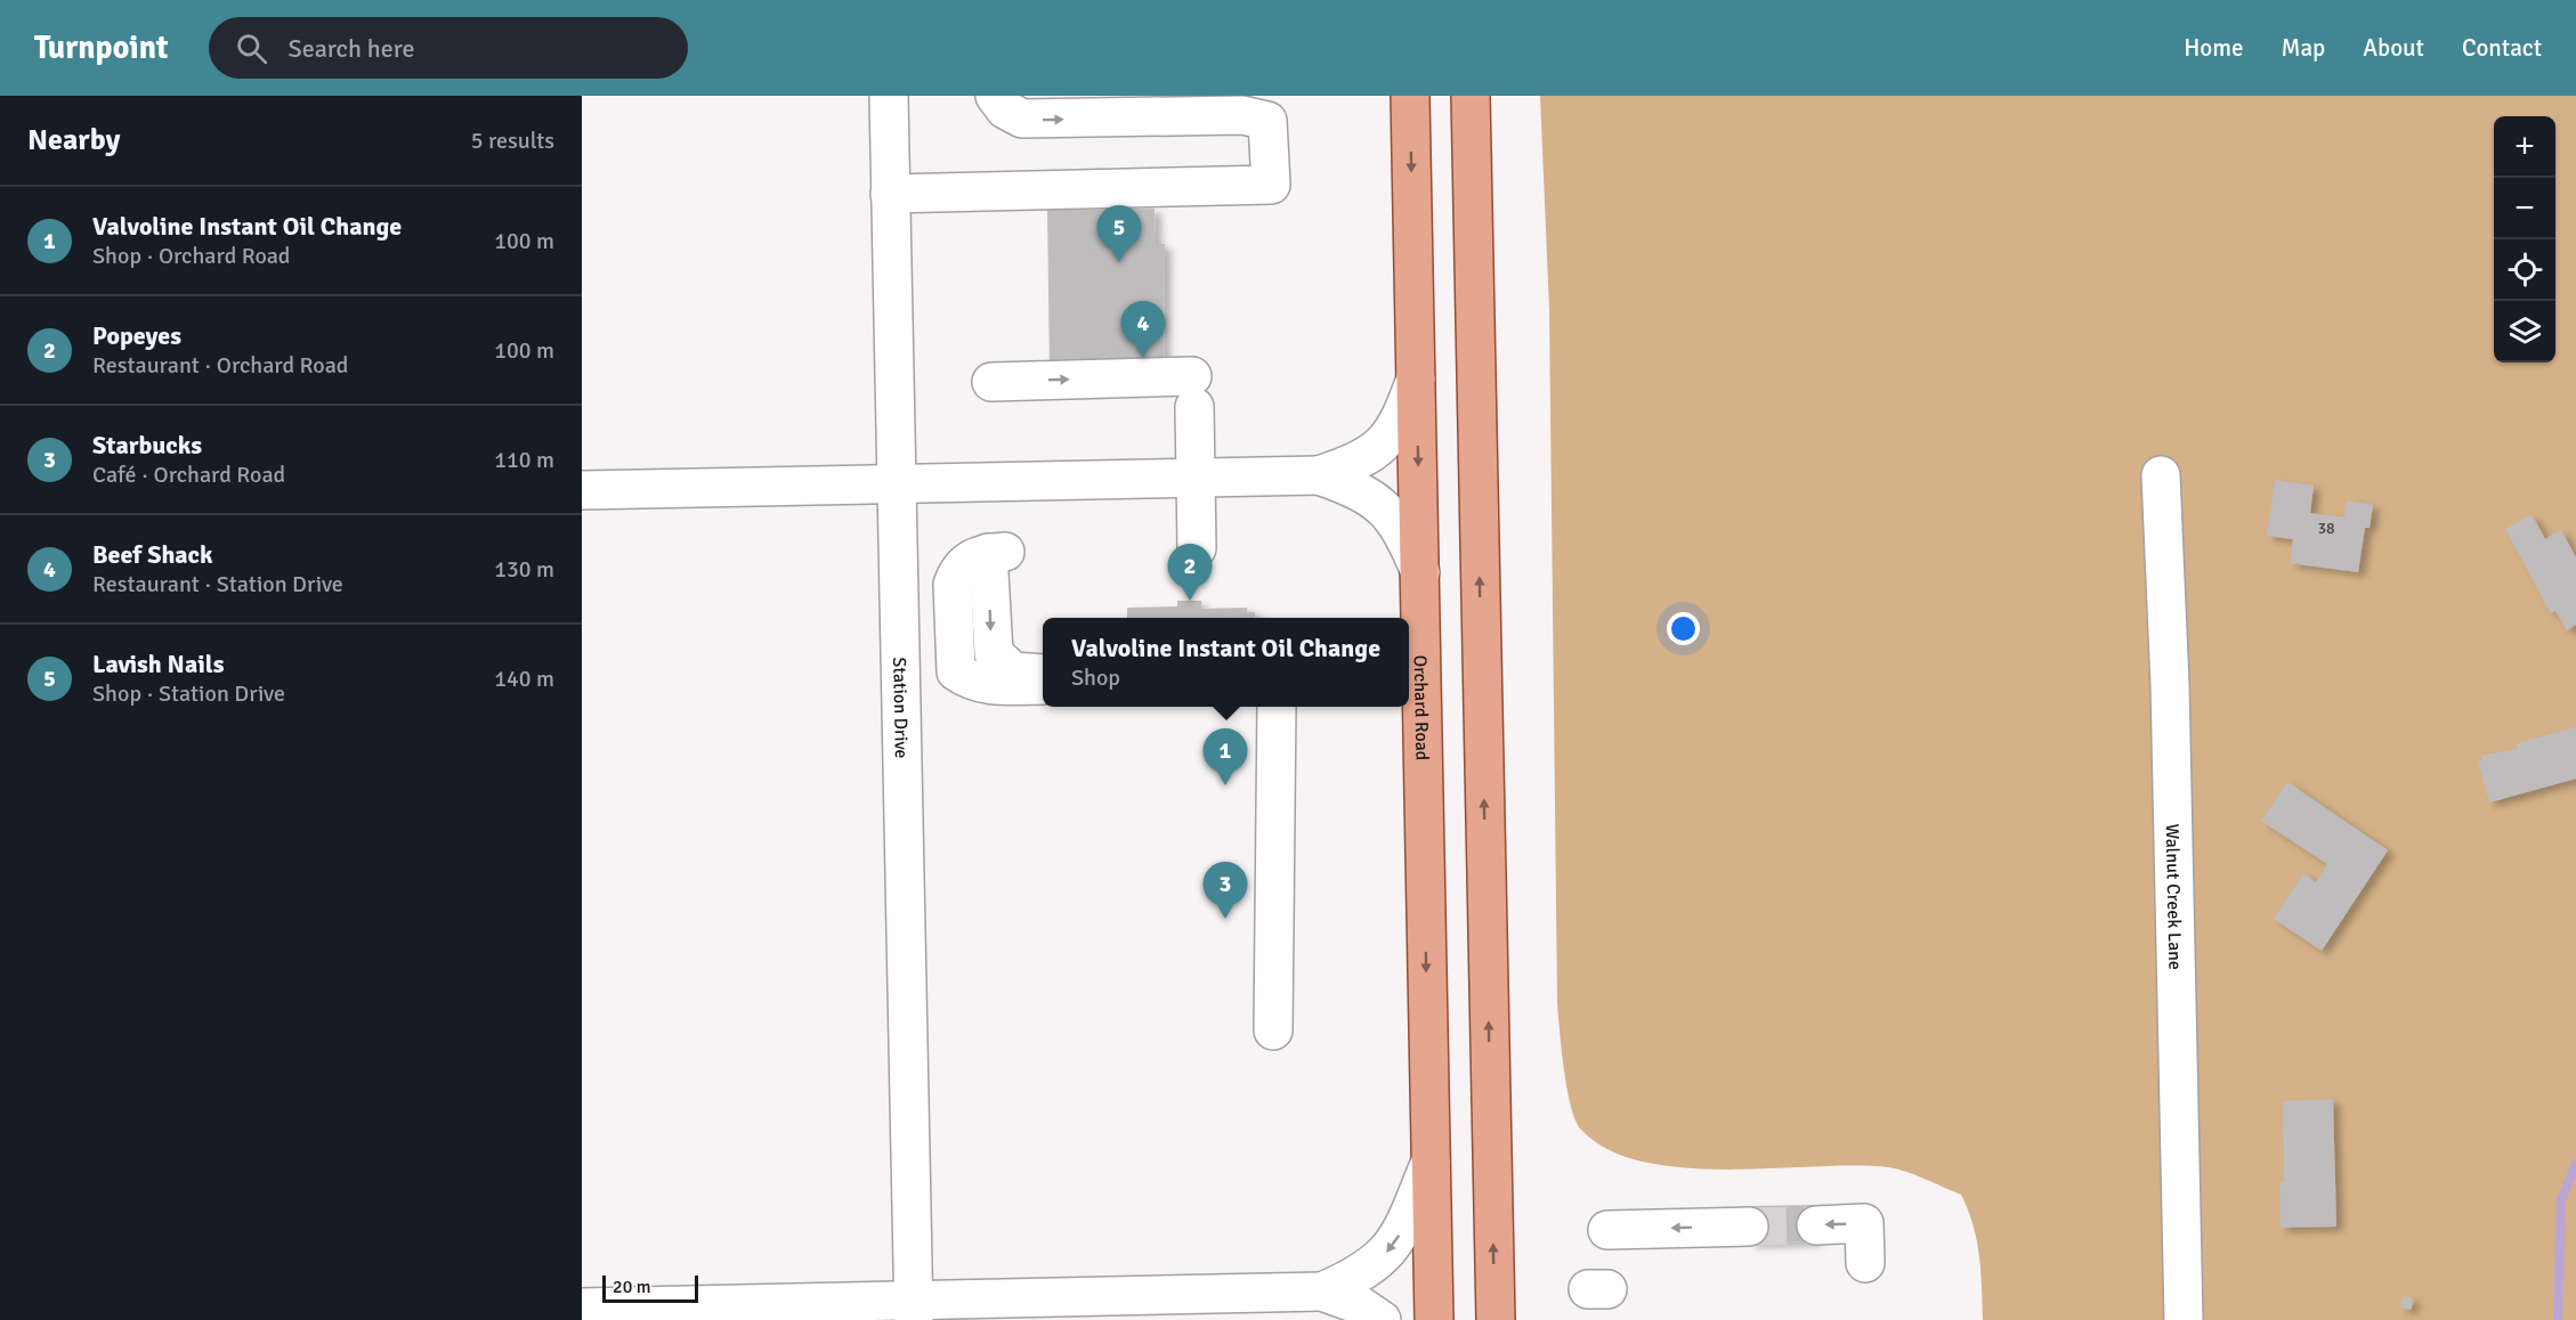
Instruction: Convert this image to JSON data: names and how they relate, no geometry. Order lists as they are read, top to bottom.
{
  "streets": {
    "main road": ["Orchard Road"],
    "street": ["Station Drive", "Walnut Creek Lane"]
  },
  "house_numbers": ["38"],
  "scale_bar": "20 m",
  "page": {
    "header": "Turnpoint",
    "search": "Search here",
    "nav": [
      "Home",
      "Map",
      "About",
      "Contact"
    ],
    "heading": ["Nearby", "5 results"],
    "map_buttons": ["+", "−"],
    "list": [
      {
        "mark": "1",
        "name": "Valvoline Instant Oil Change",
        "note": "Shop · Orchard Road",
        "value": "100 m"
      },
      {
        "mark": "2",
        "name": "Popeyes",
        "note": "Restaurant · Orchard Road",
        "value": "100 m"
      },
      {
        "mark": "3",
        "name": "Starbucks",
        "note": "Café · Orchard Road",
        "value": "110 m"
      },
      {
        "mark": "4",
        "name": "Beef Shack",
        "note": "Restaurant · Station Drive",
        "value": "130 m"
      },
      {
        "mark": "5",
        "name": "Lavish Nails",
        "note": "Shop · Station Drive",
        "value": "140 m"
      }
    ],
    "pins": [
      "5",
      "4",
      "2",
      "1",
      "3"
    ],
    "popup": ["Valvoline Instant Oil Change", "Shop"],
    "scale": "20 m"
  }
}
